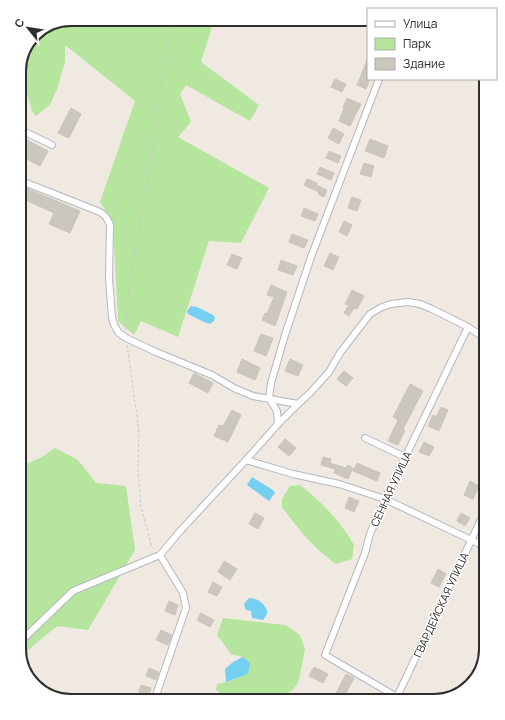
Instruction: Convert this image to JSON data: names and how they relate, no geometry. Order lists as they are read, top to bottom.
{
  "streets": {
    "street": ["СЕННАЯ УЛИЦА", "ГВАРДЕЙСКАЯ УЛИЦА"]
  },
  "legend": ["Улица", "Парк", "Здание"],
  "north": "top left"
}
